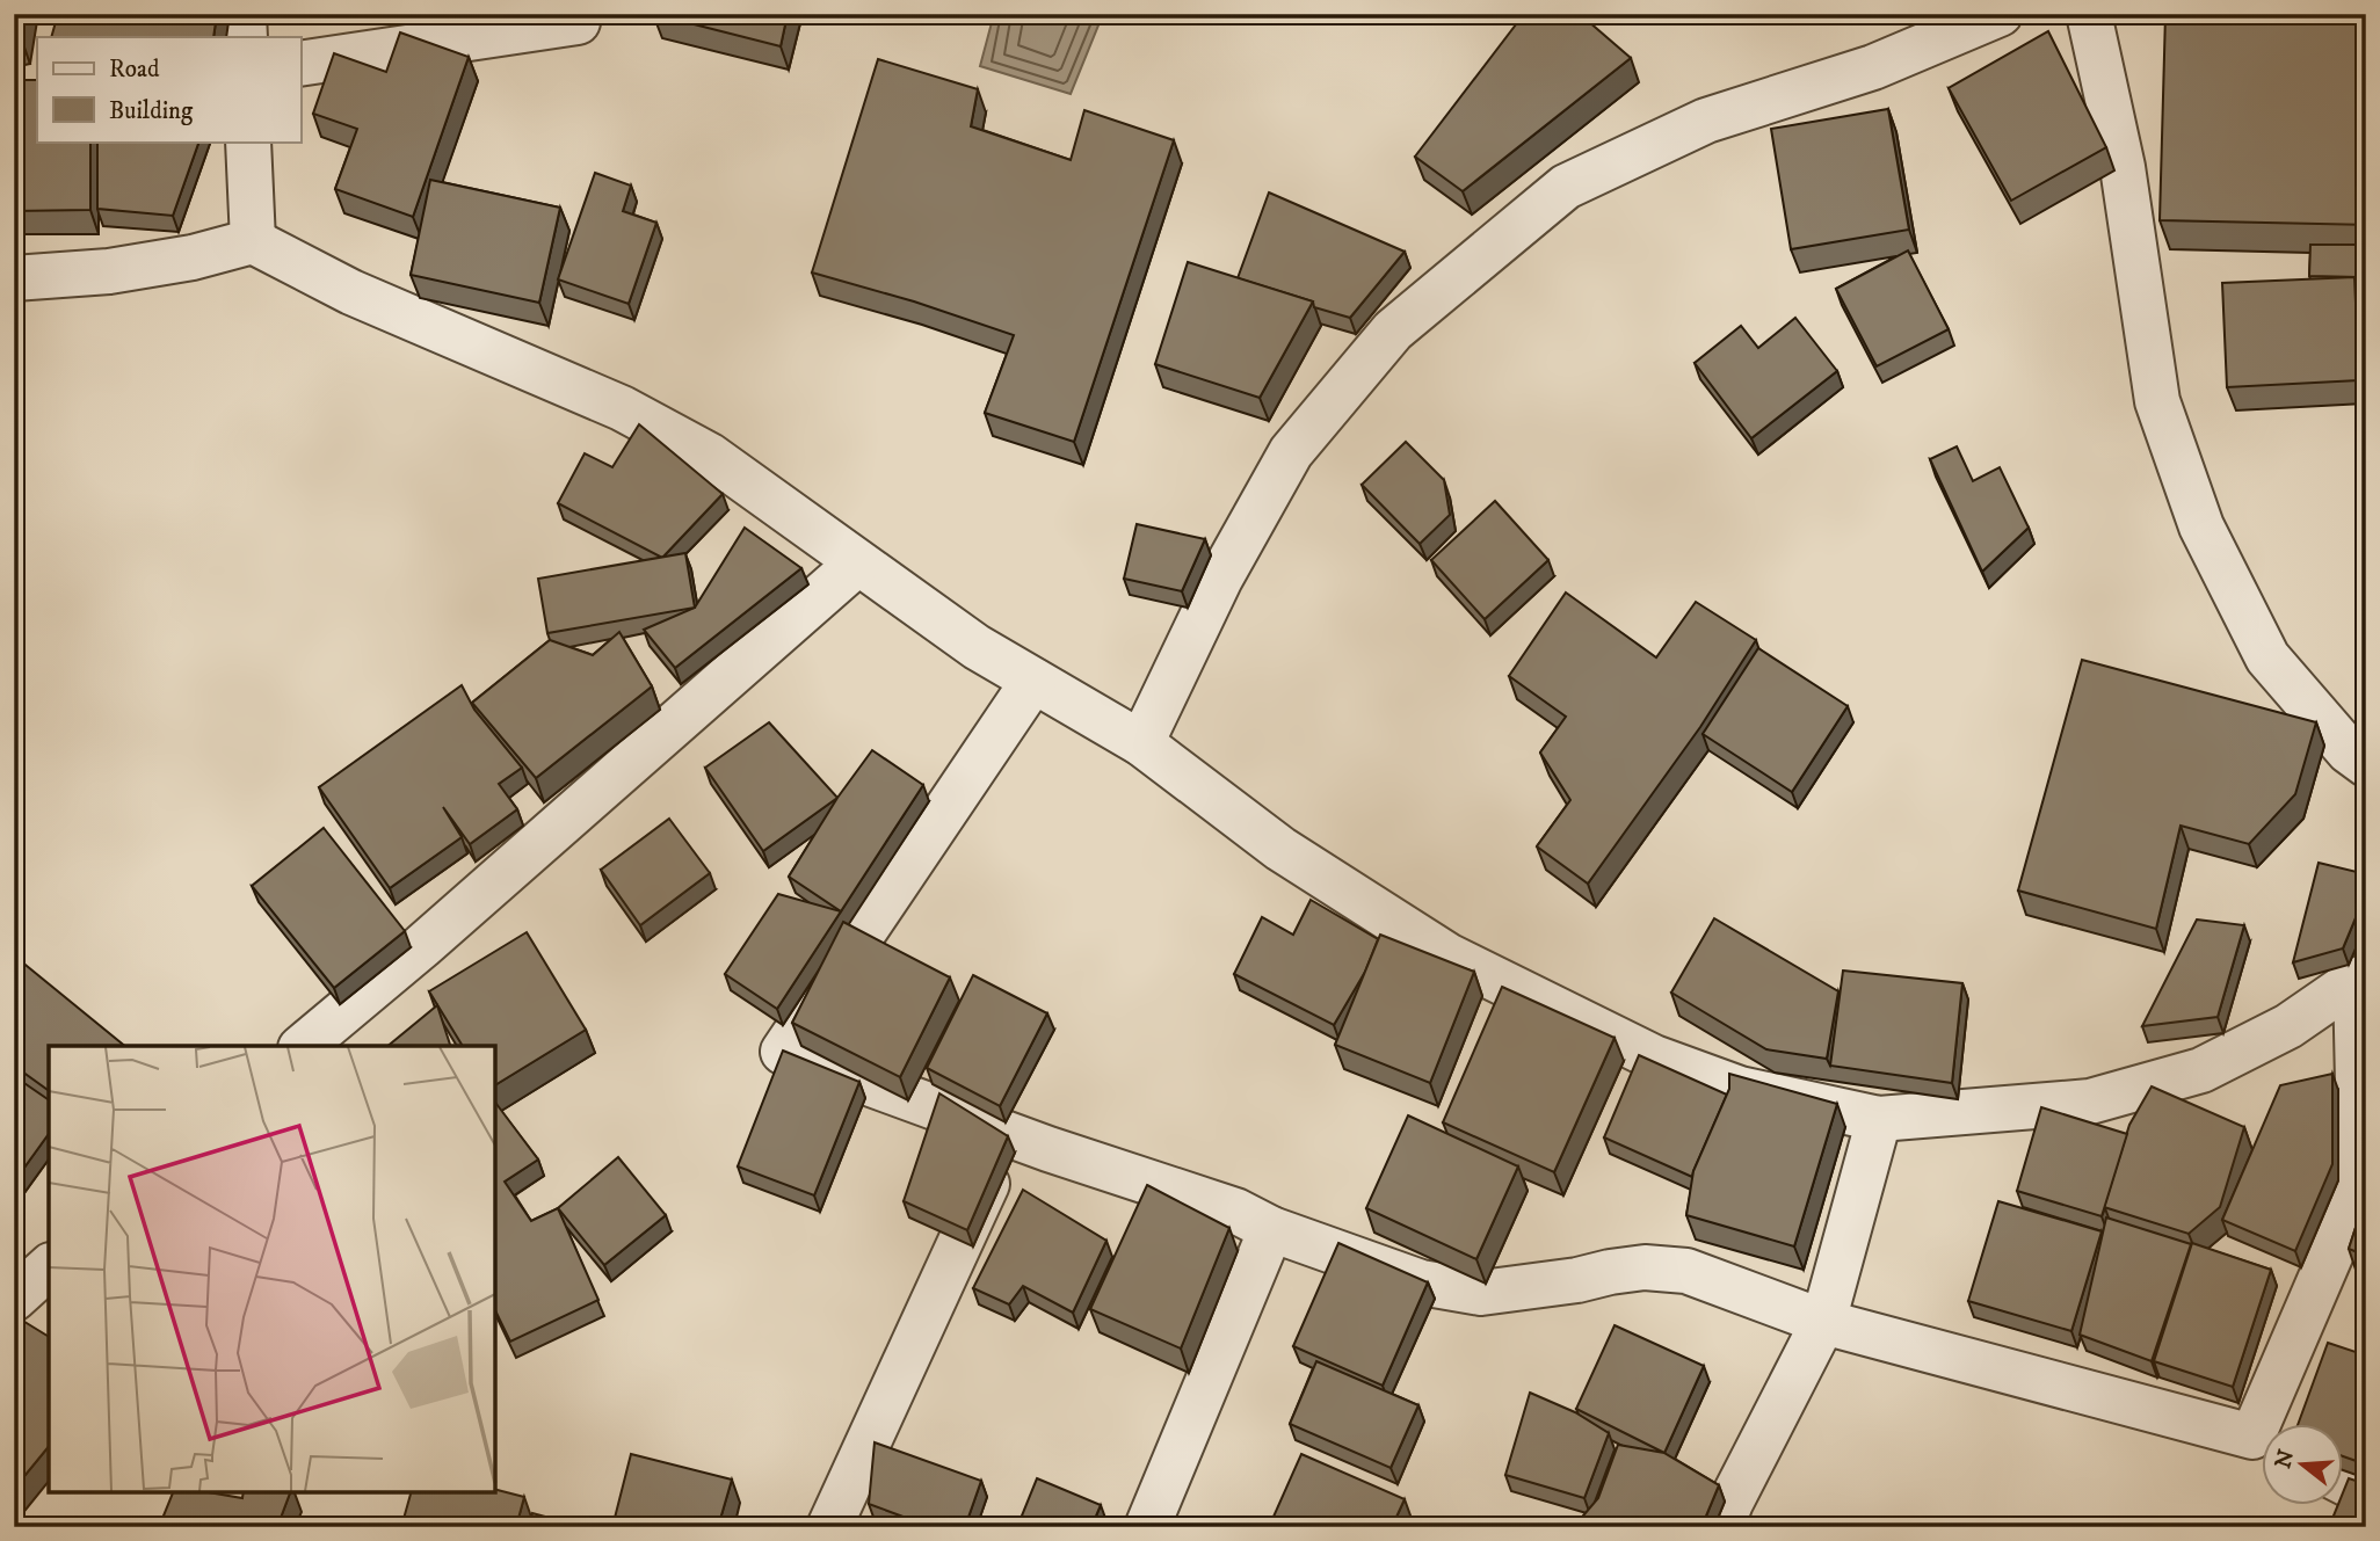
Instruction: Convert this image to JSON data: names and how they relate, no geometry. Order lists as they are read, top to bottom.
{
  "legend": ["Road", "Building"],
  "north": "left"
}
